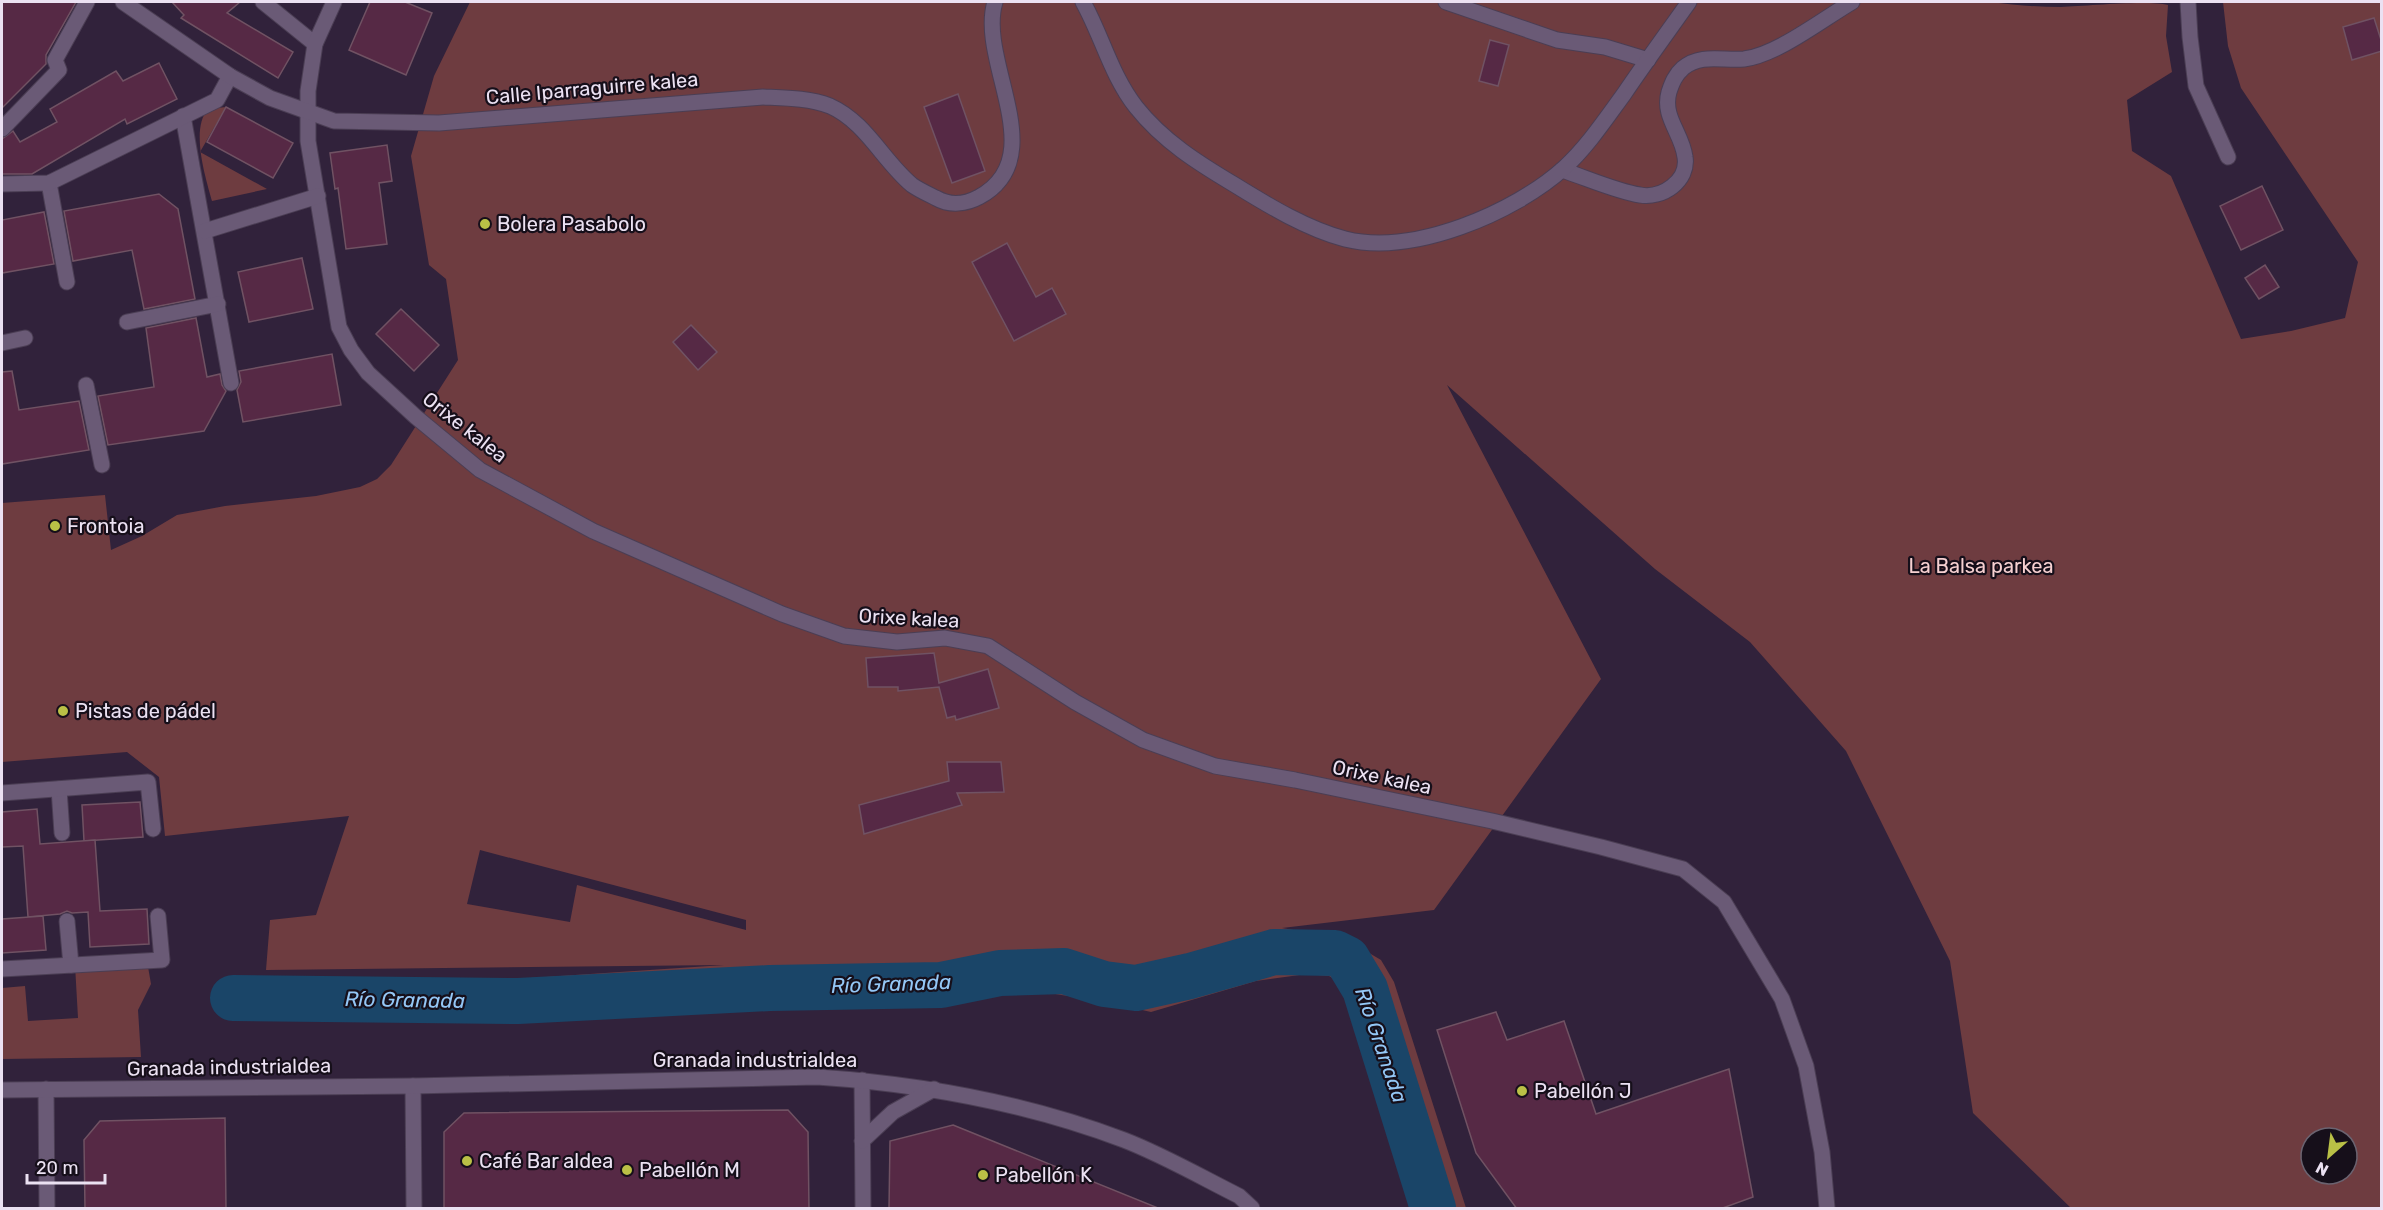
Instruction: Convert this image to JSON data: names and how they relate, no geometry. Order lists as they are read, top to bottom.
{
  "streets": {
    "street": ["Calle Iparraguirre kalea", "Orixe kalea", "Granada industrialdea"]
  },
  "crossings": [
    ["Calle Iparraguirre kalea", "Orixe kalea"]
  ],
  "water": ["Río Granada"],
  "parks": ["La Balsa parkea"],
  "places": [
    "Bolera Pasabolo",
    "Frontoia",
    "Pistas de pádel",
    "Pabellón J",
    "Café Bar aldea",
    "Pabellón M",
    "Pabellón K"
  ],
  "scale_bar": "20 m",
  "north": "bottom left"
}
